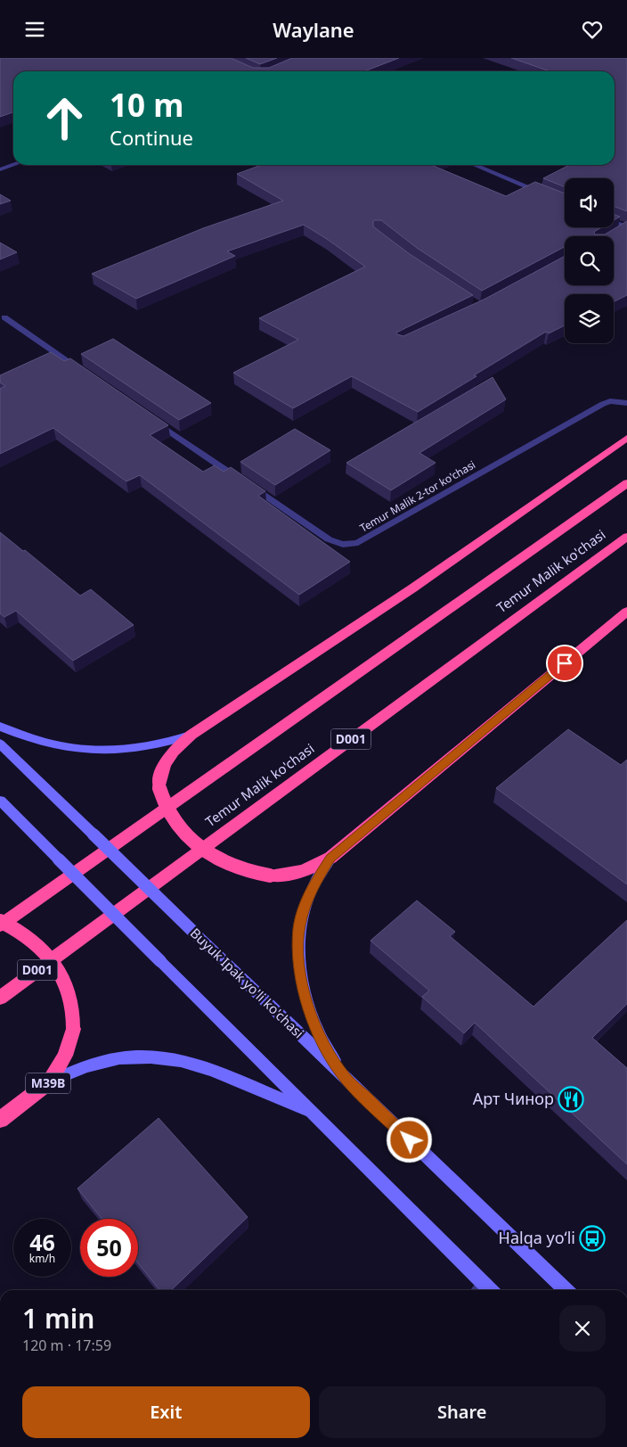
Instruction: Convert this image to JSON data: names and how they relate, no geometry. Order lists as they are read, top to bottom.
{
  "streets": {
    "highway": ["Temur Malik ko'chasi", "D001", "M39B"],
    "main road": ["Buyuk Ipak yo'li ko'chasi"],
    "street": ["Temur Malik 2-tor ko'chasi"]
  },
  "places": {
    "restaurant": ["Арт Чинор"],
    "bus stop": ["Halqa yoʻli"]
  },
  "page": {
    "header": "Waylane",
    "turn": ["10 m", "Continue"],
    "speed": "46 km/h",
    "limit": "50",
    "heading": ["1 min", "120 m · 17:59"],
    "buttons": ["Exit", "Share"]
  }
}
